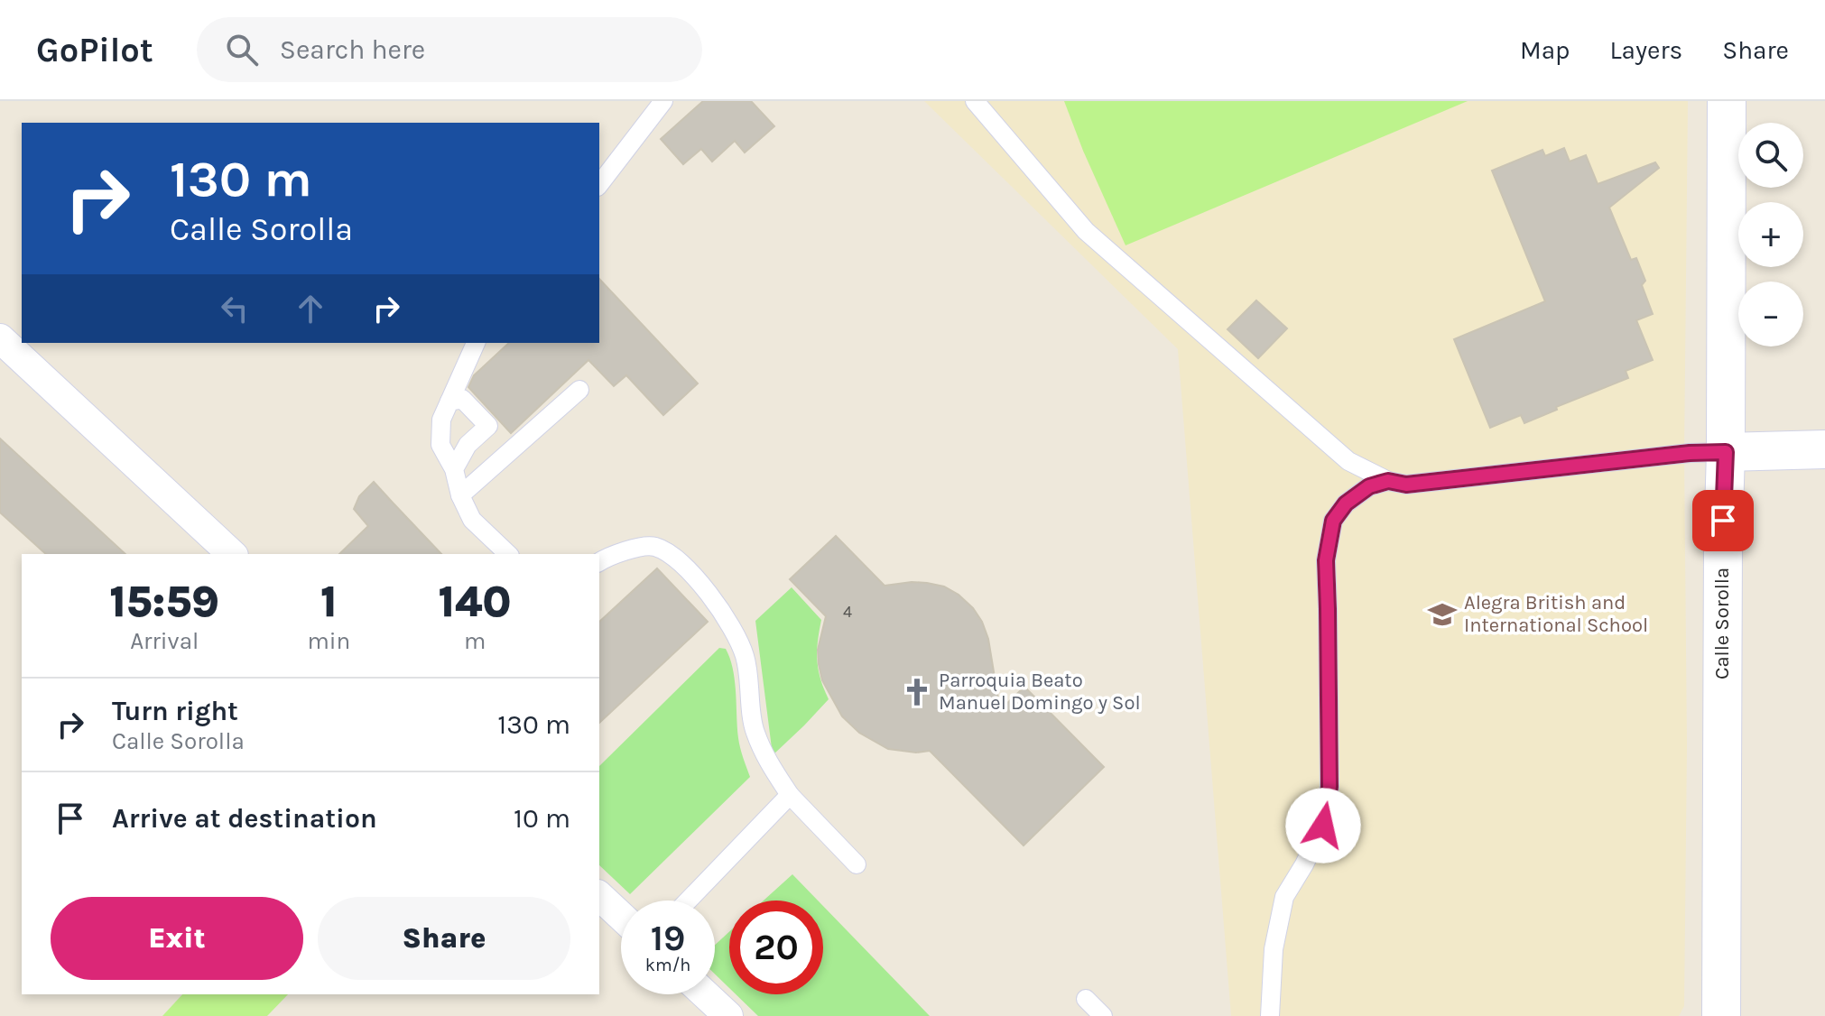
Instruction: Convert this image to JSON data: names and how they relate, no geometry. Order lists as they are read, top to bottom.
{
  "streets": {
    "street": ["Calle Sorolla"]
  },
  "places": {
    "school or university": ["Alegra British and International School"],
    "church": ["Parroquia Beato Manuel Domingo y Sol"]
  },
  "house_numbers": ["4"],
  "page": {
    "header": "GoPilot",
    "search": "Search here",
    "nav": ["Map", "Layers", "Share"],
    "map_buttons": ["+", "−"],
    "turn": ["130 m", "Calle Sorolla"],
    "eta": [
      "15:59",
      "Arrival",
      "1",
      "min",
      "140",
      "m"
    ],
    "list": [
      {
        "name": "Turn right",
        "note": "Calle Sorolla",
        "value": "130 m"
      },
      {
        "name": "Arrive at destination",
        "value": "10 m"
      }
    ],
    "buttons": ["Exit", "Share"],
    "speed": "19 km/h",
    "limit": "20"
  }
}
